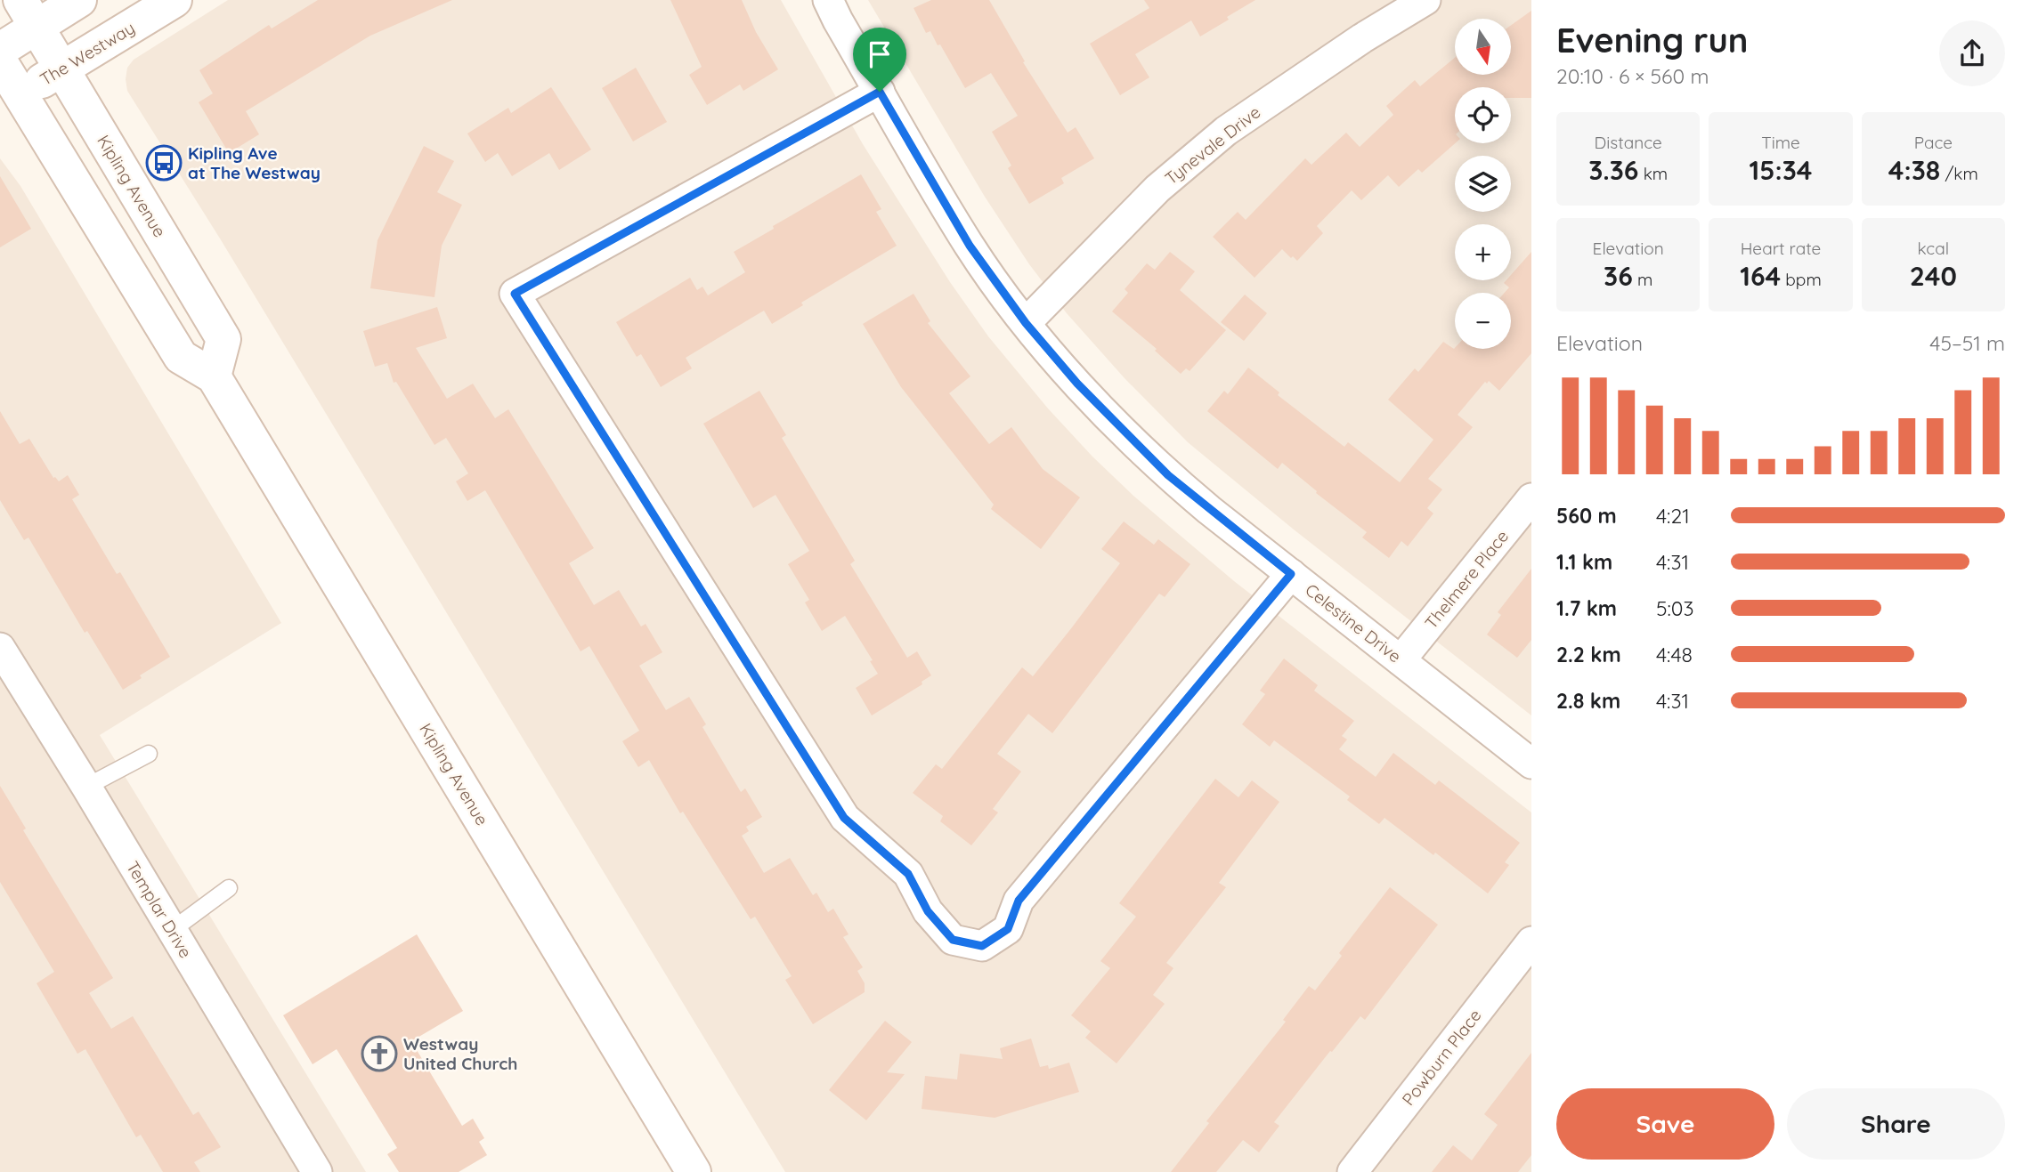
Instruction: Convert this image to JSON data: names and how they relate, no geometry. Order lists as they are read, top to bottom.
{
  "streets": {
    "main road": ["The Westway", "Kipling Avenue"],
    "street": [
      "Tynevale Drive",
      "Thelmere Place",
      "Celestine Drive",
      "Templar Drive",
      "Powburn Place"
    ]
  },
  "crossings": [
    ["The Westway", "Kipling Avenue"],
    ["Tynevale Drive", "Celestine Drive"],
    ["Thelmere Place", "Celestine Drive"]
  ],
  "places": {
    "bus stop": ["Kipling Ave at The Westway"],
    "church": ["Westway United Church"]
  },
  "north": "bottom",
  "page": {
    "heading": ["Evening run", "20:10 · 6 × 560 m"],
    "map_buttons": ["+", "−"],
    "stats": [
      ["Distance", "3.36 km"],
      ["Time", "15:34"],
      ["Pace", "4:38 /km"],
      ["Elevation", "36 m"],
      ["Heart rate", "164 bpm"],
      ["kcal", "240"]
    ],
    "chart": ["Elevation", "45–51 m"],
    "list": [
      {
        "name": "560 m",
        "note": "4:21"
      },
      {
        "name": "1.1 km",
        "note": "4:31"
      },
      {
        "name": "1.7 km",
        "note": "5:03"
      },
      {
        "name": "2.2 km",
        "note": "4:48"
      },
      {
        "name": "2.8 km",
        "note": "4:31"
      }
    ],
    "buttons": ["Save", "Share"]
  }
}
